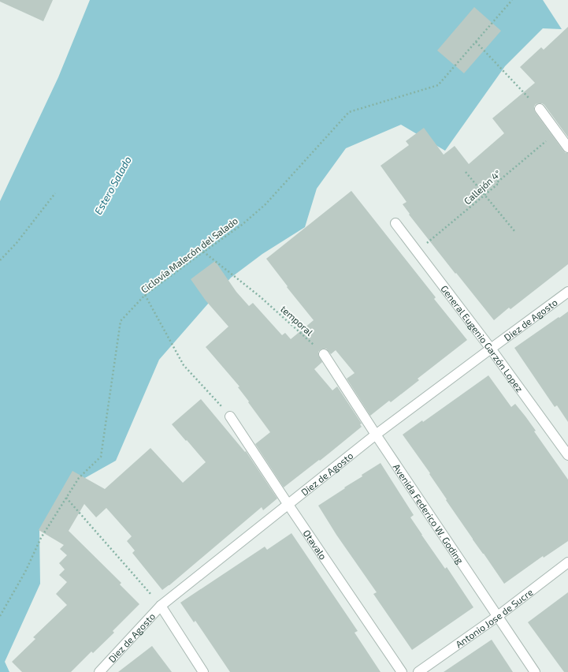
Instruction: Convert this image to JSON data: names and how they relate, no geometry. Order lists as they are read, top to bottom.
{
  "streets": {
    "street": [
      "Diez de Agosto",
      "General Eugenio Garzón Lopez",
      "Avenida Federico W. Goding",
      "Otavalo",
      "Antonio Jose de Sucre"
    ],
    "path": ["Callejón 4°", "Ciclovía Malecón del Salado", "temporal"]
  },
  "crossings": [
    ["Callejón 4°", "General Eugenio Garzón Lopez"],
    ["Ciclovía Malecón del Salado", "temporal"],
    ["Diez de Agosto", "General Eugenio Garzón Lopez"],
    ["Diez de Agosto", "Avenida Federico W. Goding"],
    ["Diez de Agosto", "Otavalo"],
    ["temporal", "Avenida Federico W. Goding"],
    ["Avenida Federico W. Goding", "Antonio Jose de Sucre"]
  ],
  "water": ["Estero Salado"]
}
